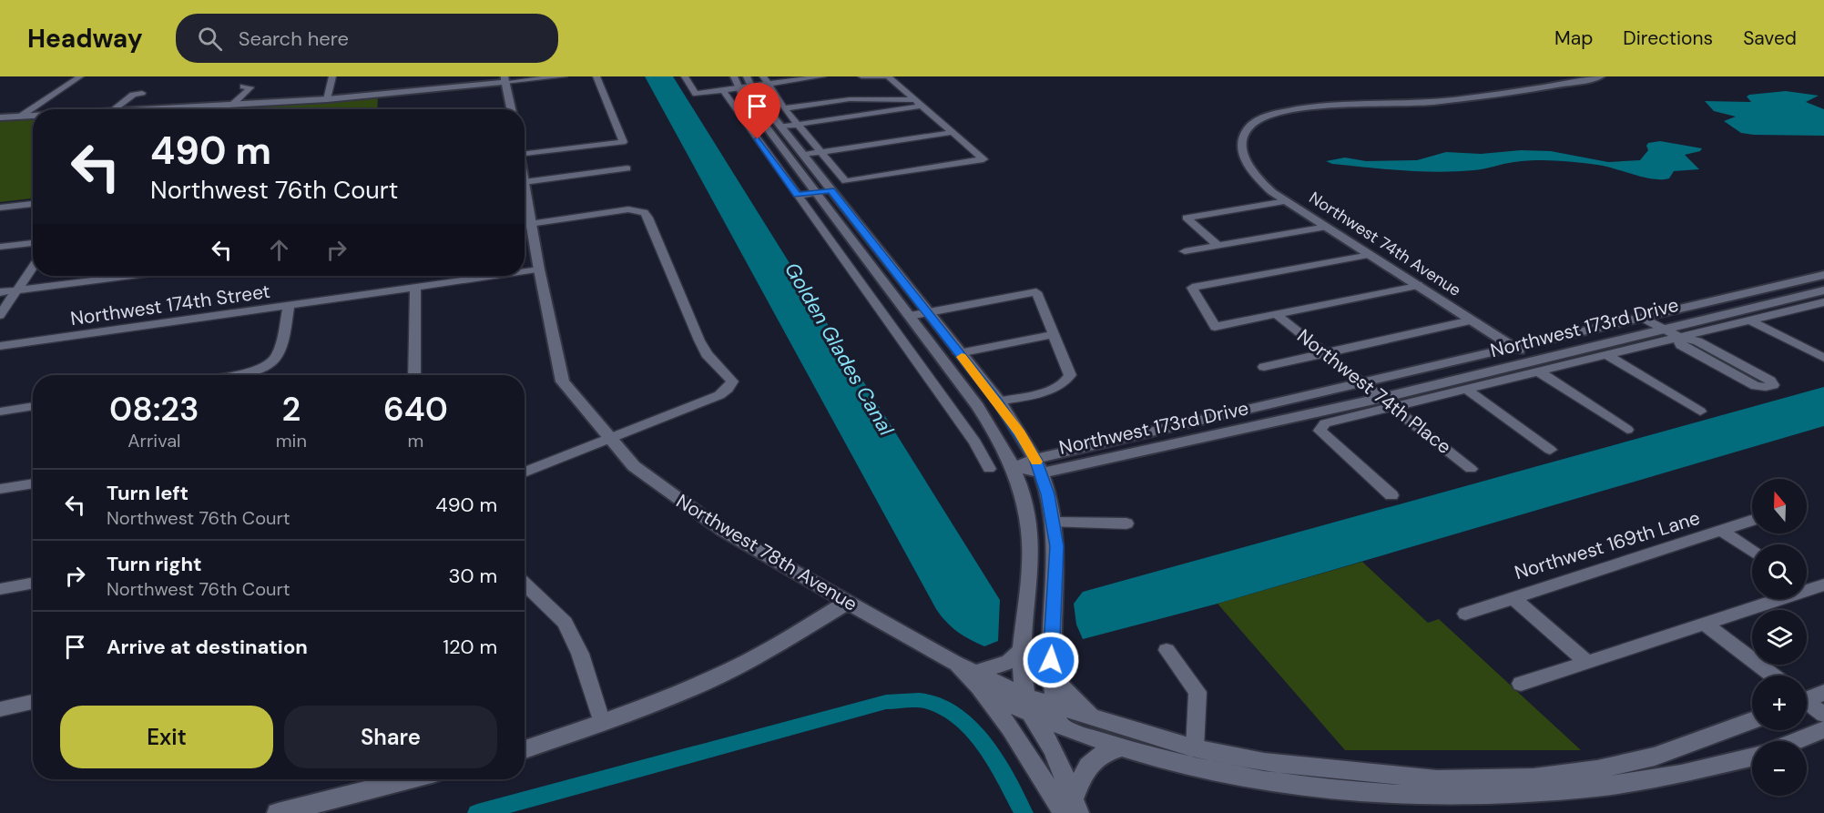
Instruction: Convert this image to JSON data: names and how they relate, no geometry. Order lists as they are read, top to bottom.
{
  "streets": {
    "street": [
      "Northwest 74th Avenue",
      "Northwest 174th Street",
      "Northwest 173rd Drive",
      "Northwest 74th Place",
      "Northwest 169th Lane",
      "Northwest 78th Avenue"
    ]
  },
  "crossings": [
    ["Northwest 74th Avenue", "Northwest 173rd Drive"],
    ["Northwest 174th Street", "Northwest 78th Avenue"],
    ["Northwest 173rd Drive", "Northwest 74th Place"]
  ],
  "water": ["Golden Glades Canal"],
  "north": "top",
  "page": {
    "header": "Headway",
    "search": "Search here",
    "nav": ["Map", "Directions", "Saved"],
    "turn": ["490 m", "Northwest 76th Court"],
    "eta": [
      "08:23",
      "Arrival",
      "2",
      "min",
      "640",
      "m"
    ],
    "list": [
      {
        "name": "Turn left",
        "note": "Northwest 76th Court",
        "value": "490 m"
      },
      {
        "name": "Turn right",
        "note": "Northwest 76th Court",
        "value": "30 m"
      },
      {
        "name": "Arrive at destination",
        "value": "120 m"
      }
    ],
    "map_buttons": ["+", "−"],
    "buttons": ["Exit", "Share"]
  }
}
